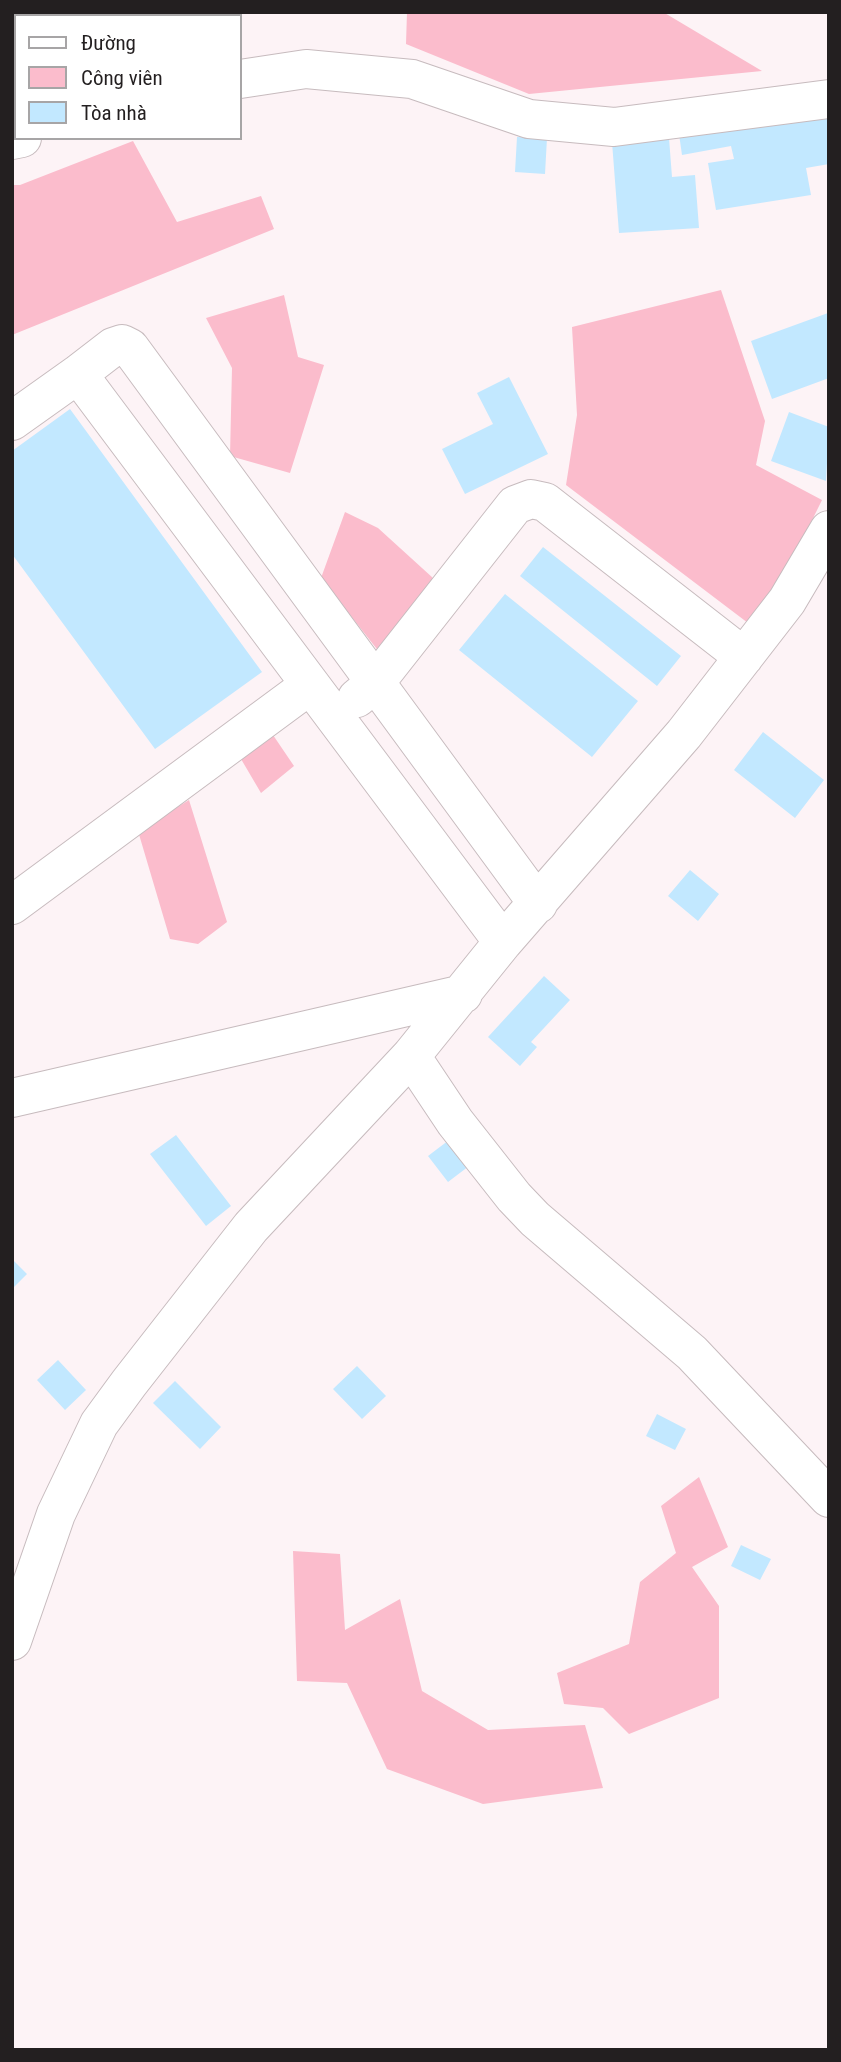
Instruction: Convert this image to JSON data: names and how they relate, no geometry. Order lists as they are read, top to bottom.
{
  "legend": ["Đường", "Công viên", "Tòa nhà"]
}
